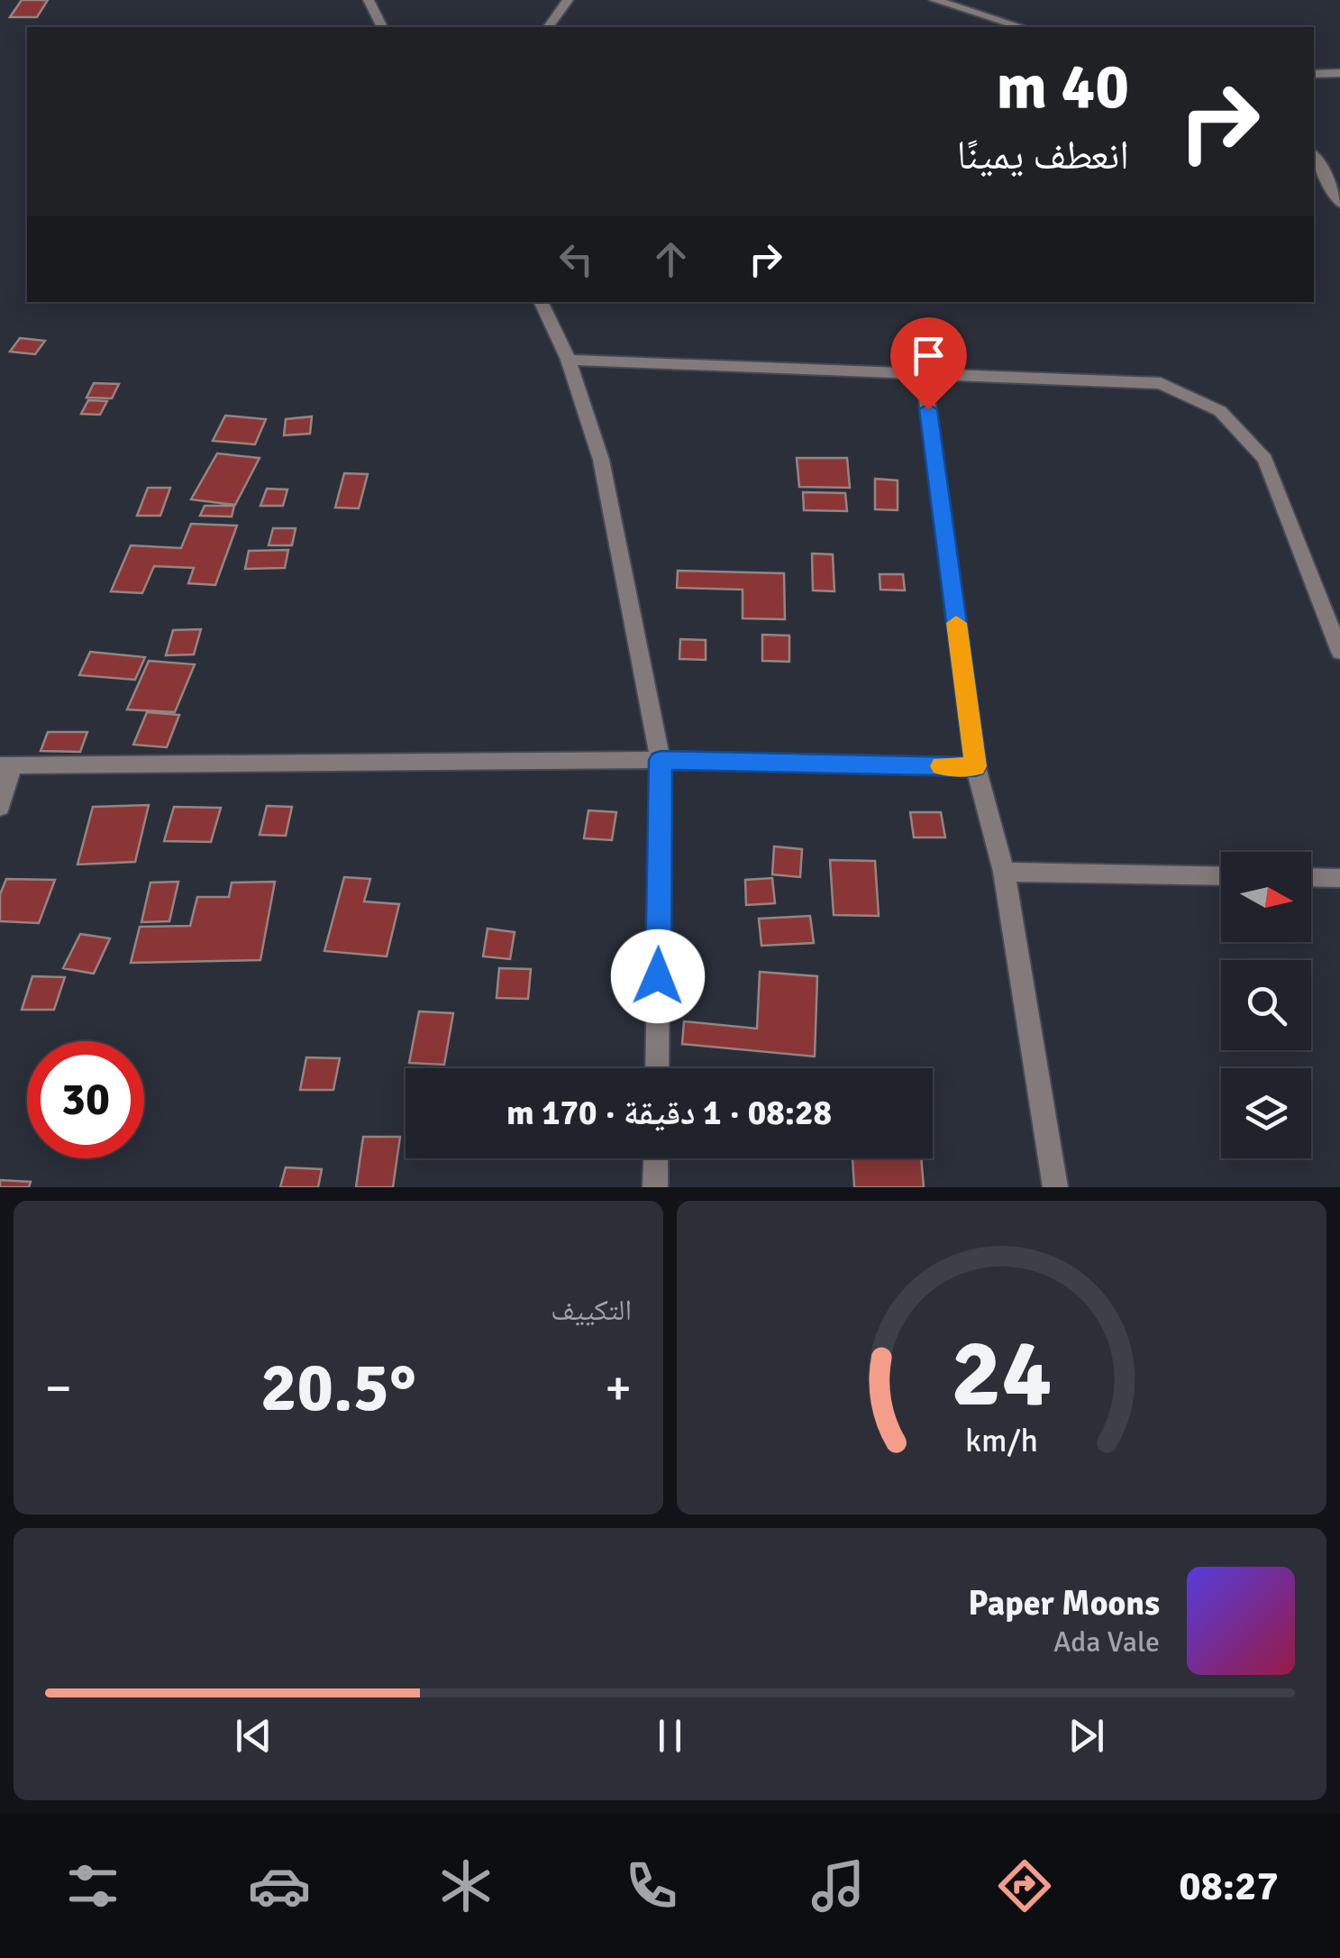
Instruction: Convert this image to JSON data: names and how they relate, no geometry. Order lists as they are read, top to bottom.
{
  "north": "right",
  "page": {
    "turn": ["40 m", "انعطف يمينًا"],
    "limit": "30",
    "trip": "08:28 · 1 دقيقة · 170 m",
    "tile": "التكييف",
    "heat": ["−", "20.5°", "+"],
    "song": ["Paper Moons", "Ada Vale"],
    "tabs": "08:27",
    "gauge": ["24", "km/h"]
  }
}
